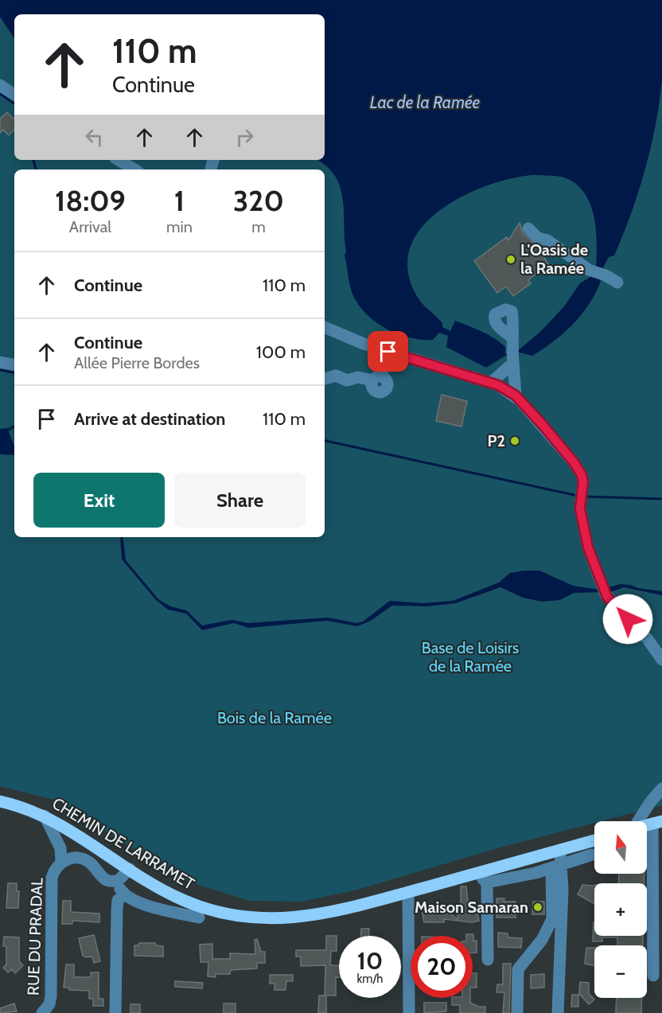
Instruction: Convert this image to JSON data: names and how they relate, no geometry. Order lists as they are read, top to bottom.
{
  "streets": {
    "main road": ["CHEMIN DE LARRAMET"],
    "street": ["RUE DU PRADAL"]
  },
  "crossings": [
    ["CHEMIN DE LARRAMET", "RUE DU PRADAL"]
  ],
  "water": ["Lac de la Ramée"],
  "parks": ["Base de Loisirs de la Ramée", "Bois de la Ramée"],
  "places": ["L'Oasis de la Ramée", "P2", "Maison Samaran"],
  "north": "top",
  "page": {
    "turn": ["110 m", "Continue"],
    "eta": [
      "18:09",
      "Arrival",
      "1",
      "min",
      "320",
      "m"
    ],
    "list": [
      {
        "name": "Continue",
        "value": "110 m"
      },
      {
        "name": "Continue",
        "note": "Allée Pierre Bordes",
        "value": "100 m"
      },
      {
        "name": "Arrive at destination",
        "value": "110 m"
      }
    ],
    "buttons": ["Exit", "Share"],
    "map_buttons": ["+", "−"],
    "speed": "10 km/h",
    "limit": "20"
  }
}
